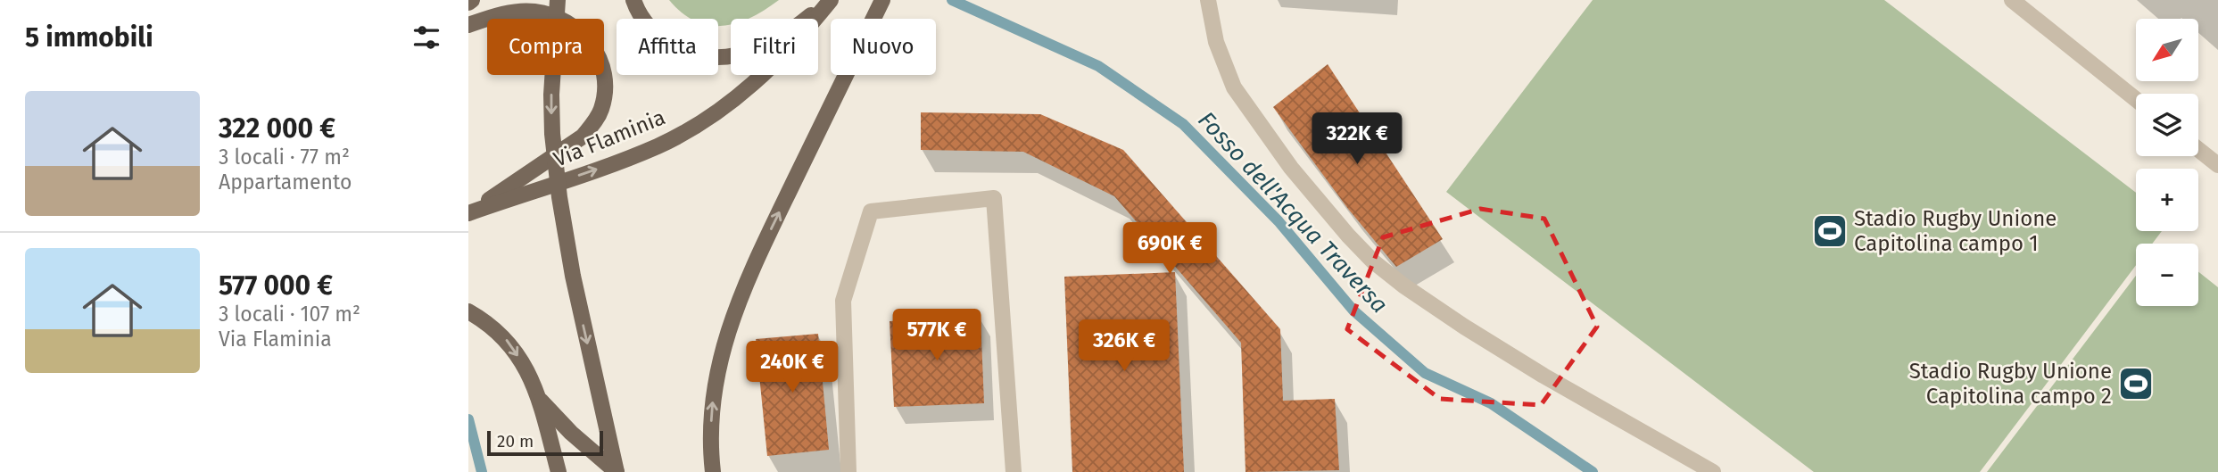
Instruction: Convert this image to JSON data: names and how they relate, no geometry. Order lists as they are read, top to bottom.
{
  "streets": {
    "main road": ["Via Flaminia"]
  },
  "one_way": ["Via Flaminia"],
  "water": ["Fosso dell'Acqua Traversa"],
  "places": {
    "sports": ["Stadio Rugby Unione Capitolina campo 1", "Stadio Rugby Unione Capitolina campo 2"]
  },
  "scale_bar": "20 m",
  "north": "bottom left",
  "page": {
    "heading": "5 immobili",
    "map_buttons": ["+", "−"],
    "chip": [
      "Compra",
      "Affitta",
      "Filtri",
      "Nuovo"
    ],
    "list": [
      {
        "name": "322 000 €",
        "note": "3 locali · 77 m² · Appartamento"
      },
      {
        "name": "577 000 €",
        "note": "3 locali · 107 m² · Via Flaminia"
      }
    ],
    "price": [
      "322K €",
      "690K €",
      "577K €",
      "326K €",
      "240K €"
    ],
    "scale": "20 m"
  }
}
